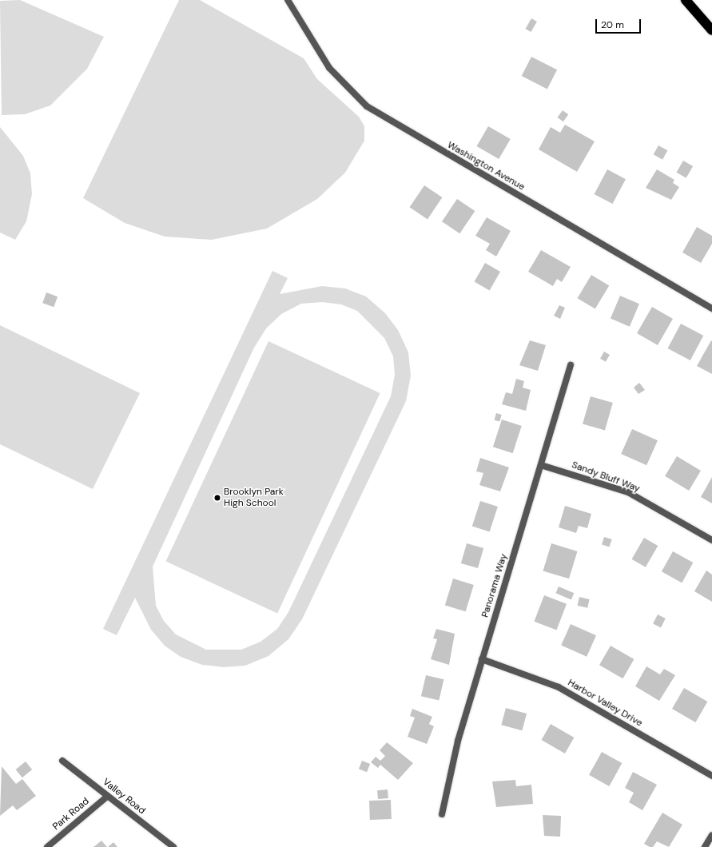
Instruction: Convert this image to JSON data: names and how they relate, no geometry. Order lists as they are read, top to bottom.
{
  "streets": {
    "street": [
      "Washington Avenue",
      "Sandy Bluff Way",
      "Panorama Way",
      "Harbor Valley Drive",
      "Valley Road",
      "Park Road"
    ]
  },
  "crossings": [
    ["Sandy Bluff Way", "Panorama Way"],
    ["Panorama Way", "Harbor Valley Drive"],
    ["Valley Road", "Park Road"]
  ],
  "places": ["Brooklyn Park High School"],
  "scale_bar": "20 m"
}
